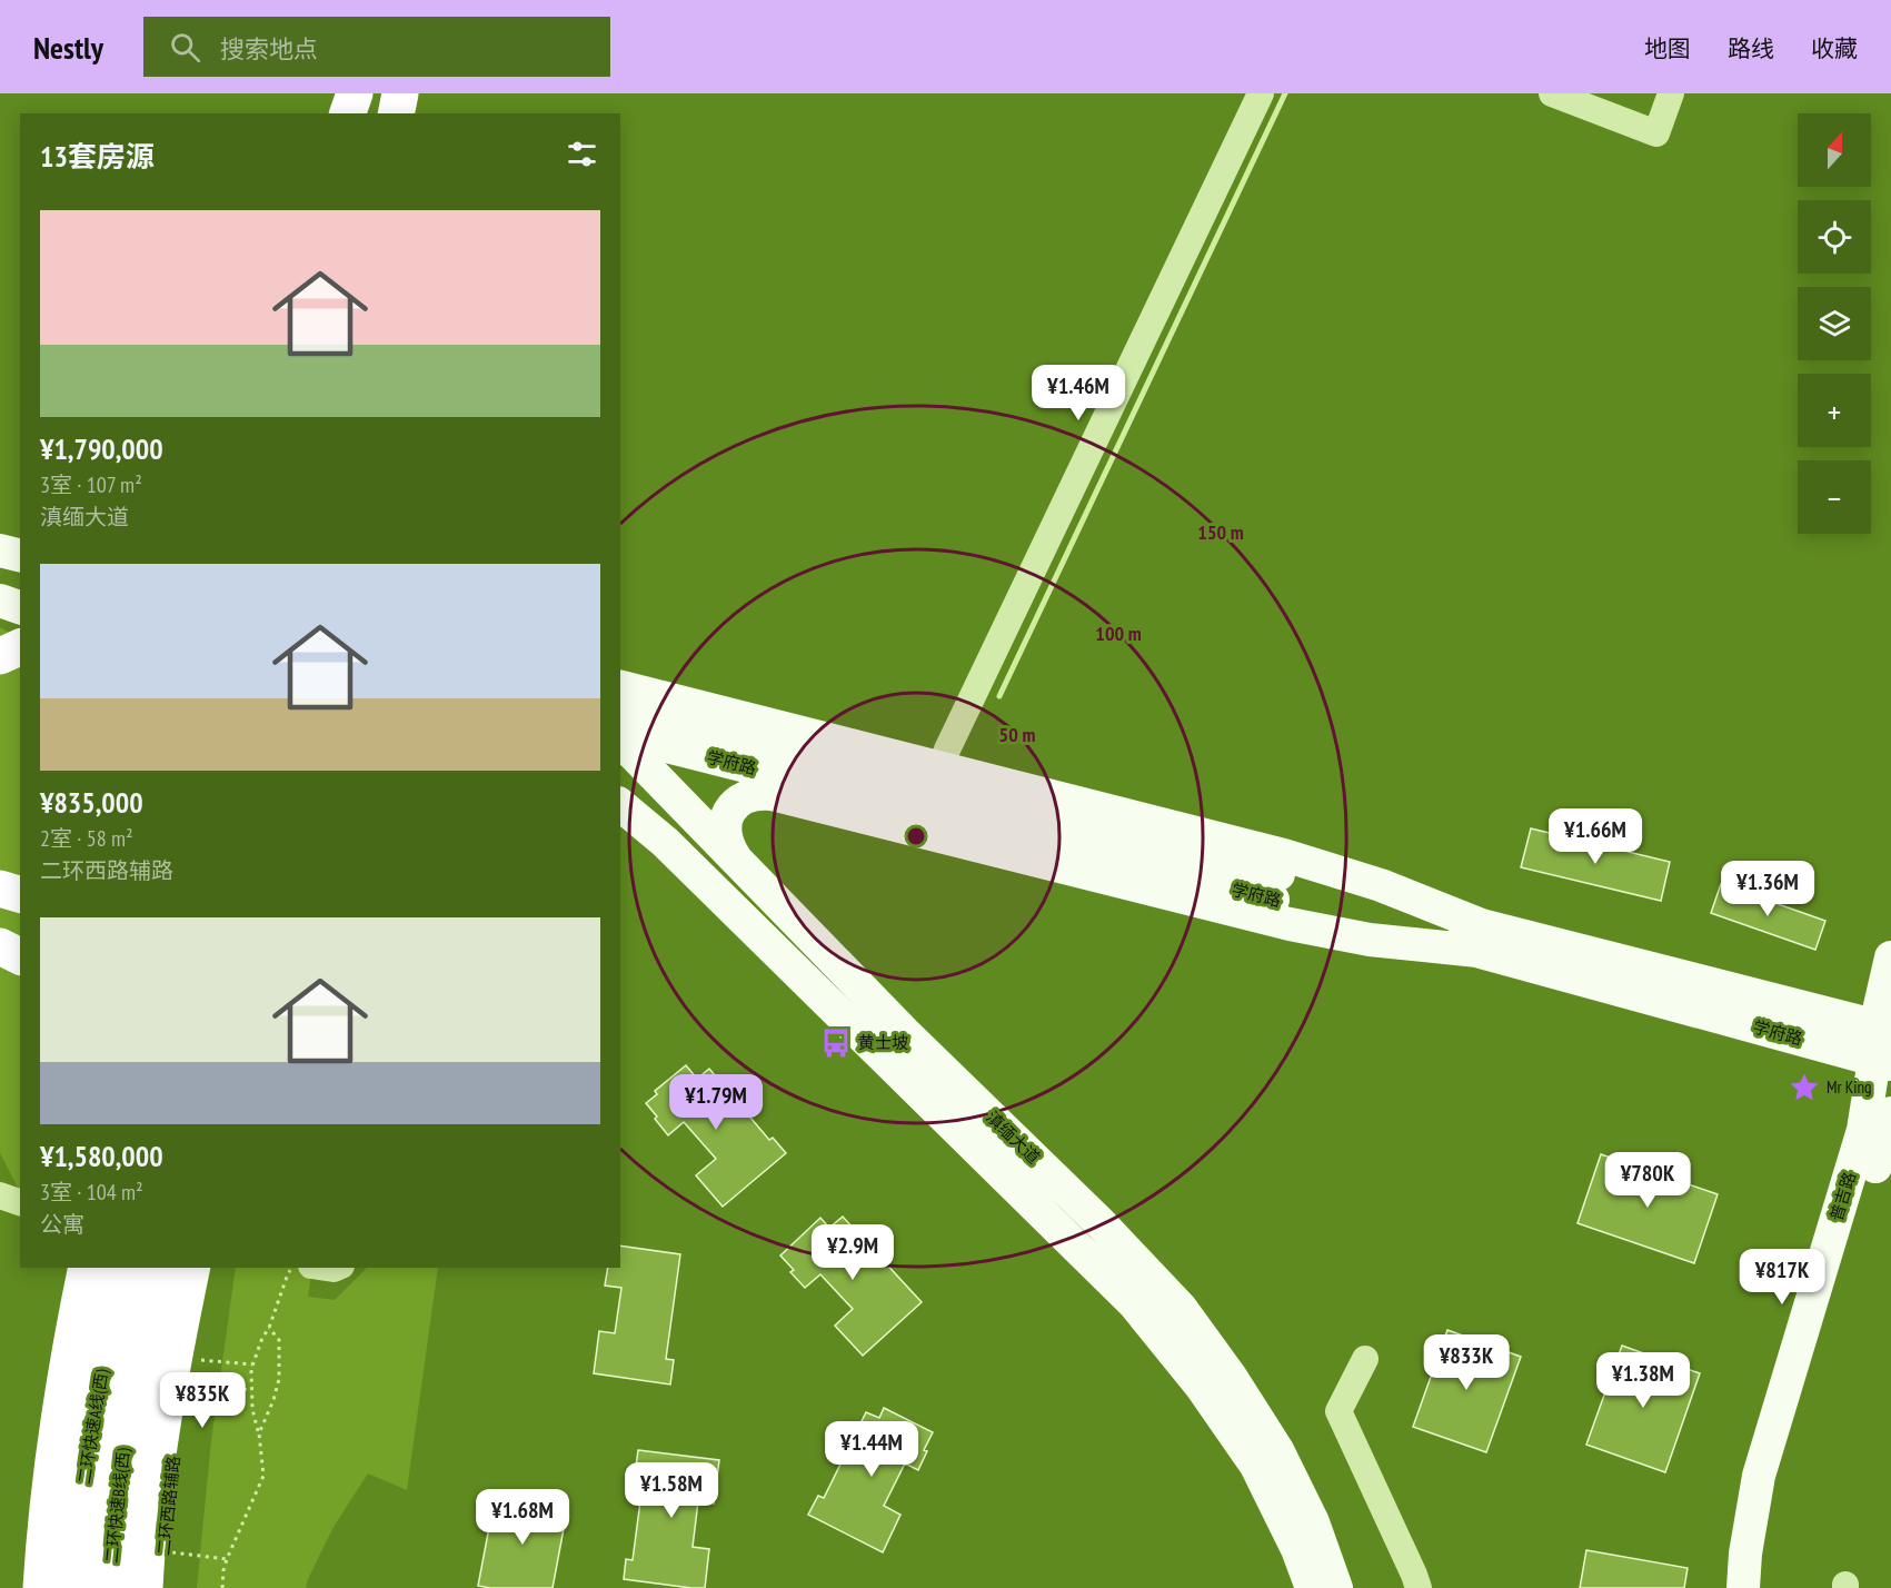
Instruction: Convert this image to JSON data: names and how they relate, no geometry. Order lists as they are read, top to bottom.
{
  "streets": {
    "highway": ["二环快速A线(西)", "二环快速B线(西)"],
    "main road": ["学府路", "滇缅大道", "普吉路"],
    "street": ["二环西路辅路"]
  },
  "crossings": [
    ["学府路", "普吉路"]
  ],
  "places": {
    "bus stop": ["黄士坡"],
    "place": ["Mr King"]
  },
  "north": "top",
  "page": {
    "header": "Nestly",
    "search": "搜索地点",
    "nav": ["地图", "路线", "收藏"],
    "map_buttons": ["+", "−"],
    "heading": "13套房源",
    "list": [
      {
        "name": "¥1,790,000",
        "note": "3室 · 107 m² · 滇缅大道"
      },
      {
        "name": "¥835,000",
        "note": "2室 · 58 m² · 二环西路辅路"
      },
      {
        "name": "¥1,580,000",
        "note": "3室 · 104 m² · 公寓"
      }
    ],
    "price": [
      "¥1.46M",
      "¥1.66M",
      "¥1.36M",
      "¥1.79M",
      "¥780K",
      "¥2.9M",
      "¥817K",
      "¥833K",
      "¥1.38M",
      "¥835K",
      "¥1.44M",
      "¥1.58M",
      "¥1.68M"
    ]
  },
  "rings": ["150 m", "100 m", "50 m"]
}
